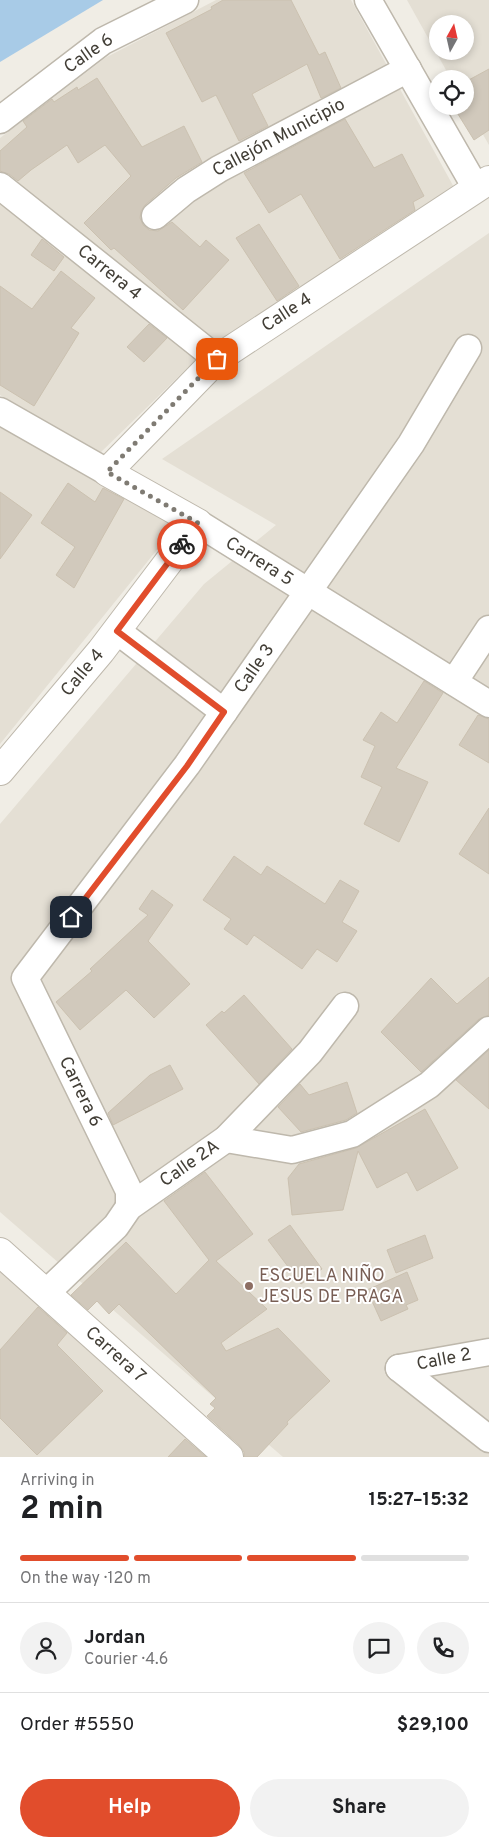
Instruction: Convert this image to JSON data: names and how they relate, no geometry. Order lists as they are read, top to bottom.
{
  "streets": {
    "street": [
      "Calle 6",
      "Callejón Municipio",
      "Carrera 4",
      "Calle 4",
      "Carrera 5",
      "Calle 3",
      "Carrera 6",
      "Calle 2A",
      "Carrera 7",
      "Calle 2"
    ]
  },
  "crossings": [
    ["Carrera 4", "Calle 4"],
    ["Calle 4", "Carrera 5"],
    ["Carrera 5", "Calle 3"],
    ["Calle 3", "Carrera 6"],
    ["Carrera 6", "Calle 2A"],
    ["Calle 2A", "Carrera 7"]
  ],
  "places": ["ESCUELA NIÑO JESUS DE PRAGA"],
  "north": "top",
  "page": {
    "heading": ["2 min", "Arriving in", "15:27–15:32"],
    "panel": [
      "Jordan",
      "Courier · 4.6",
      "Order #5550",
      "$29,100"
    ],
    "bar": "On the way · 120 m",
    "buttons": ["Help", "Share"]
  }
}
